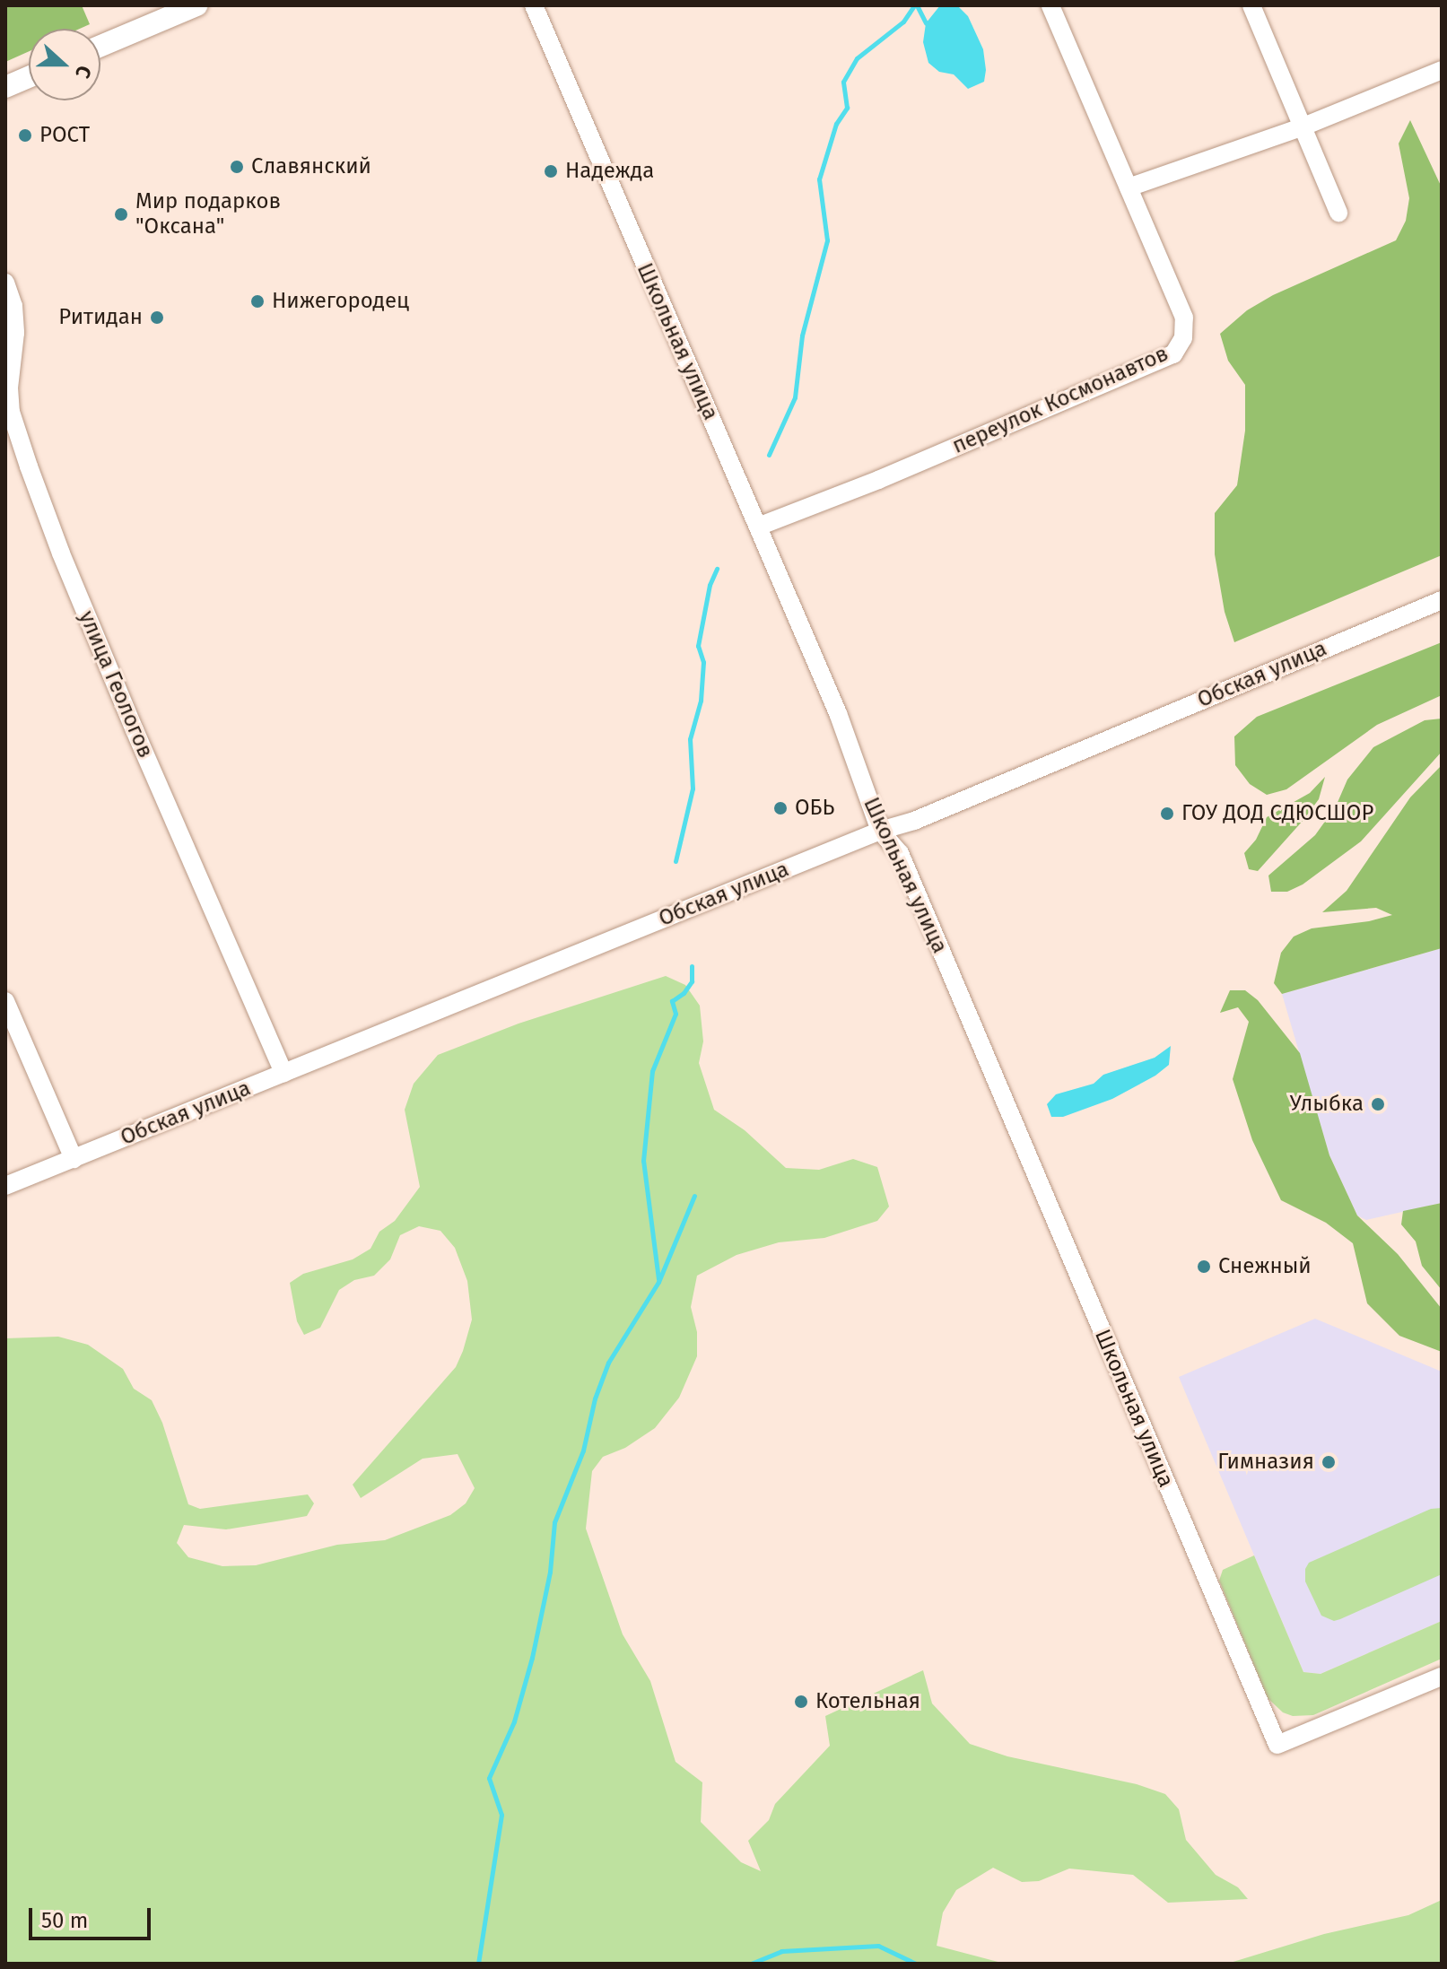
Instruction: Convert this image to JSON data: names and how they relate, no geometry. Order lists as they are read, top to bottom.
{
  "streets": {
    "street": [
      "Школьная улица",
      "переулок Космонавтов",
      "Обская улица",
      "улица Геологов"
    ]
  },
  "crossings": [
    ["Школьная улица", "переулок Космонавтов"],
    ["Школьная улица", "Обская улица"],
    ["Обская улица", "улица Геологов"]
  ],
  "places": [
    "РОСТ",
    "Славянский",
    "Надежда",
    "Мир подарков \"Оксана\"",
    "Нижегородец",
    "Ритидан",
    "ОБЬ",
    "ГОУ ДОД СДЮСШОР",
    "Улыбка",
    "Снежный",
    "Гимназия",
    "Котельная"
  ],
  "scale_bar": "50 m",
  "north": "right"
}
